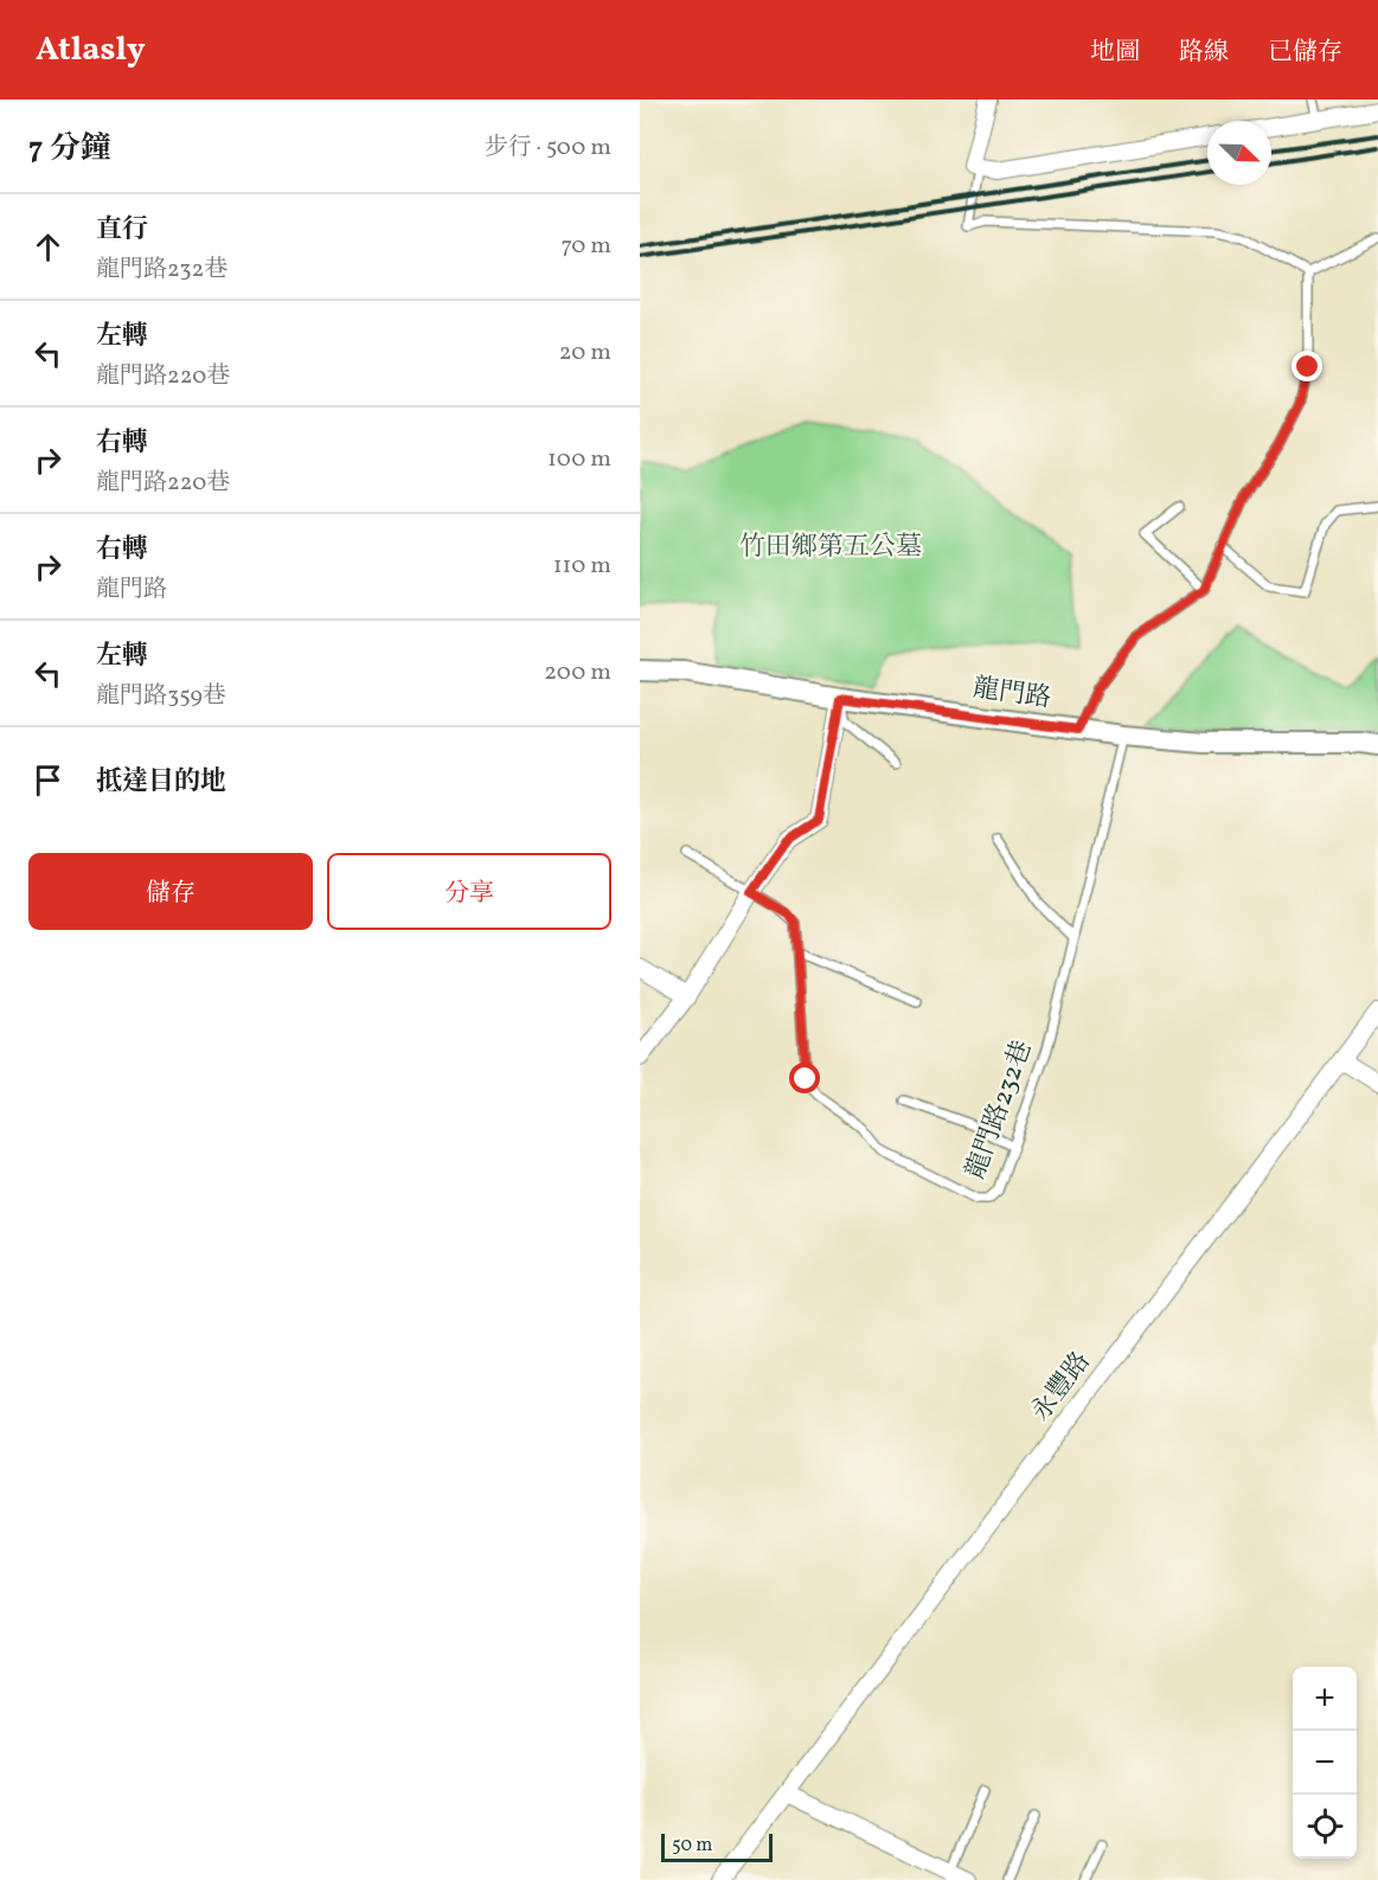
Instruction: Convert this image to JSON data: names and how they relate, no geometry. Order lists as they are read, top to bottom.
{
  "streets": {
    "street": ["龍門路", "永豐路"],
    "lane": ["龍門路232巷"]
  },
  "crossings": [
    ["龍門路", "龍門路232巷"]
  ],
  "parks": ["竹田鄉第五公墓"],
  "scale_bar": "50 m",
  "north": "bottom right",
  "page": {
    "header": "Atlasly",
    "nav": ["地圖", "路線", "已儲存"],
    "heading": ["7 分鐘", "步行 · 500 m"],
    "list": [
      ["直行", "龍門路232巷", "70 m"],
      ["左轉", "龍門路220巷", "20 m"],
      ["右轉", "龍門路220巷", "100 m"],
      ["右轉", "龍門路", "110 m"],
      ["左轉", "龍門路359巷", "200 m"],
      "抵達目的地"
    ],
    "buttons": ["儲存", "分享"],
    "map_buttons": ["+", "−"],
    "scale": "50 m"
  }
}
